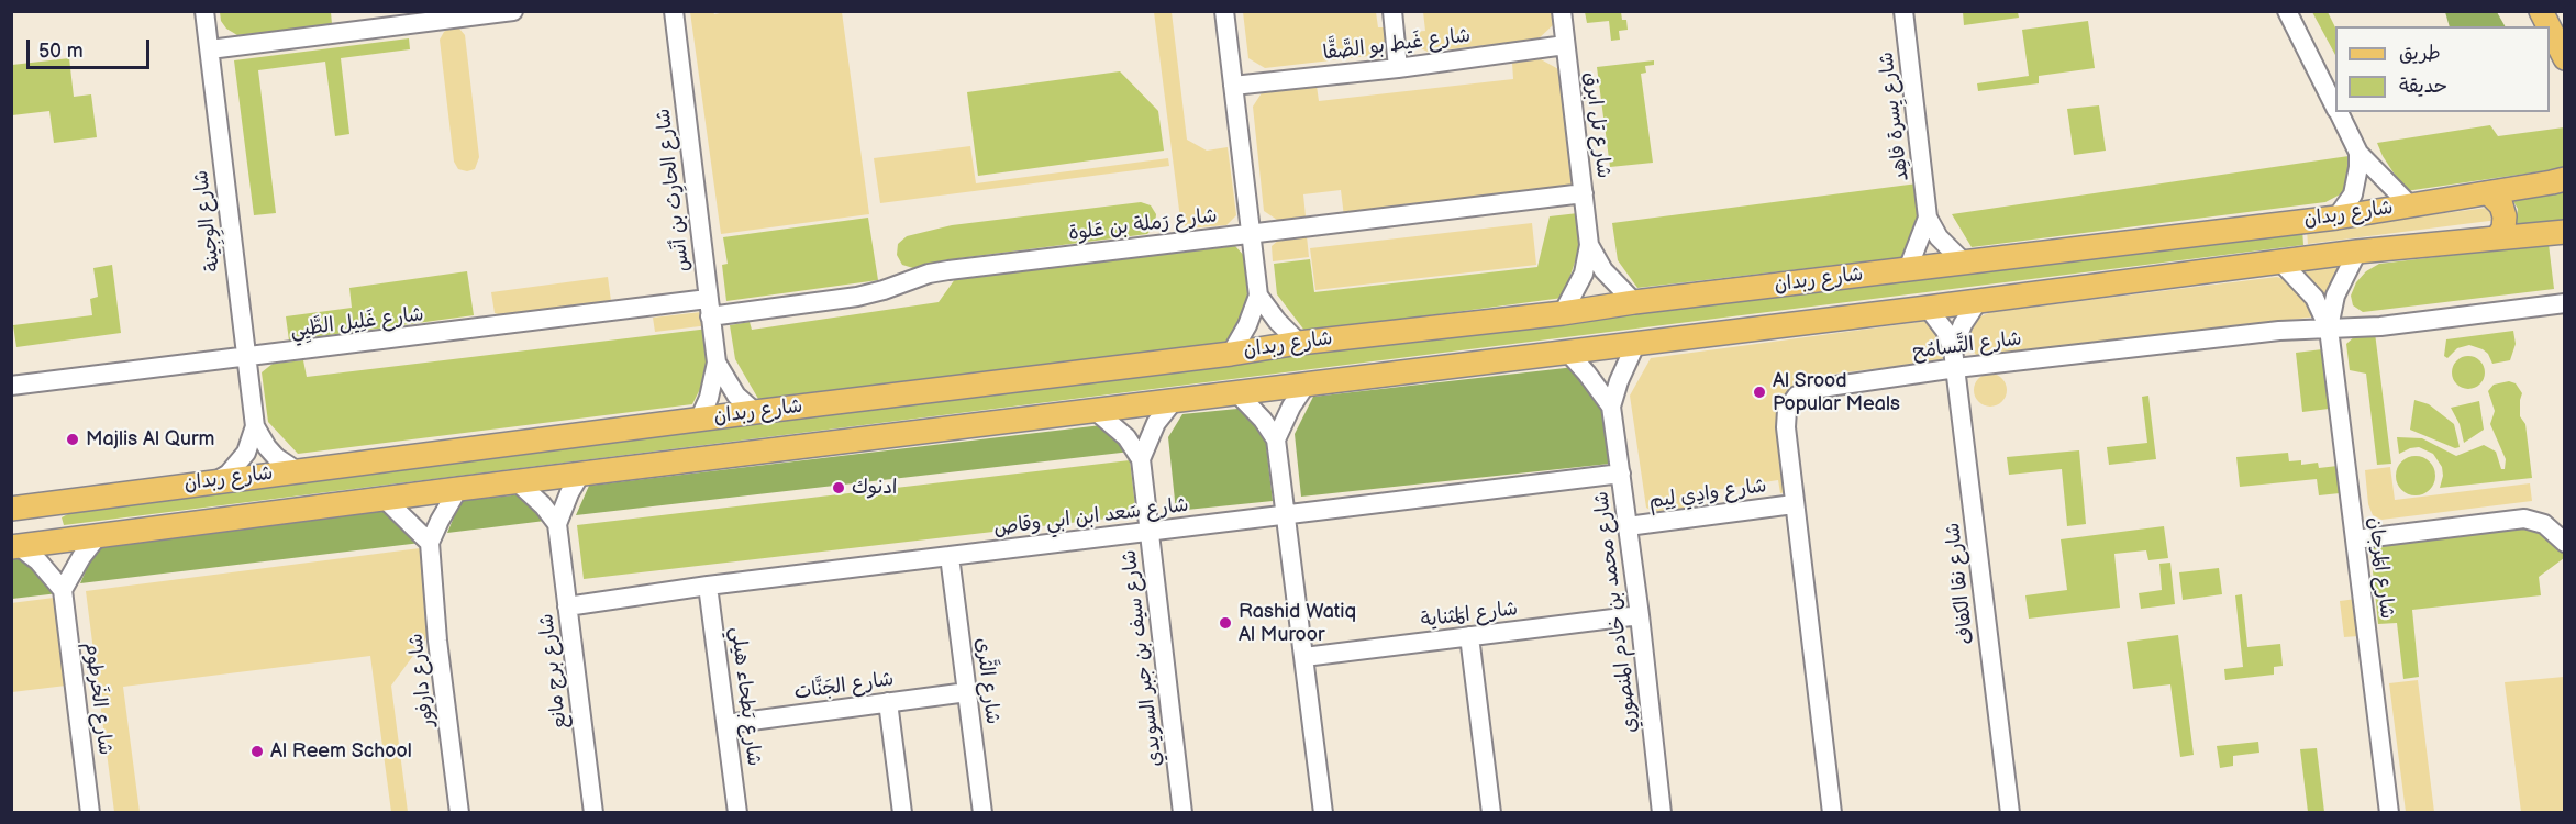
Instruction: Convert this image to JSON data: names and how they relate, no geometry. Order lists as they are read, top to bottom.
{
  "streets": {
    "main road": ["شارع ربدان"],
    "street": [
      "شارع غَيط بو الصَّقَّا",
      "شارع يِسرة فاهِد",
      "شارع تل ابرق",
      "شارع الحارِث بن أنَس",
      "شارع الوِجِينة",
      "شارع رَملة بن عَلوة",
      "شارع غَلِيل الطَّيِي",
      "شارع التَّسامُح",
      "شارع وادِي لِيم",
      "شارع سَعد ابن ابي وقاص",
      "شارع المَرجان",
      "شارع نقا الكفاف",
      "شارع محمد بن خادم المنصوري",
      "شارع المَثناية",
      "شارع سيف بن جبر السويدي",
      "شارع برج مانع",
      "شارع دارفور",
      "شارع الثَّرى",
      "شارع الجَنَّات",
      "شارع بَطحاء هيلي",
      "شارع الخَرطوم"
    ]
  },
  "crossings": [
    ["شارع غَيط بو الصَّقَّا", "شارع تل ابرق"],
    ["شارع يِسرة فاهِد", "شارع ربدان"],
    ["شارع تل ابرق", "شارع ربدان"],
    ["شارع تل ابرق", "شارع رَملة بن عَلوة"],
    ["شارع الحارِث بن أنَس", "شارع ربدان"],
    ["شارع الحارِث بن أنَس", "شارع رَملة بن عَلوة"],
    ["شارع الحارِث بن أنَس", "شارع غَلِيل الطَّيِي"],
    ["شارع ربدان", "شارع الوِجِينة"],
    ["شارع ربدان", "شارع المَرجان"],
    ["شارع ربدان", "شارع نقا الكفاف"],
    ["شارع ربدان", "شارع محمد بن خادم المنصوري"],
    ["شارع ربدان", "شارع سيف بن جبر السويدي"],
    ["شارع ربدان", "شارع برج مانع"],
    ["شارع الوِجِينة", "شارع غَلِيل الطَّيِي"],
    ["شارع رَملة بن عَلوة", "شارع غَلِيل الطَّيِي"],
    ["شارع التَّسامُح", "شارع وادِي لِيم"],
    ["شارع التَّسامُح", "شارع المَرجان"],
    ["شارع التَّسامُح", "شارع نقا الكفاف"],
    ["شارع وادِي لِيم", "شارع محمد بن خادم المنصوري"],
    ["شارع سَعد ابن ابي وقاص", "شارع محمد بن خادم المنصوري"],
    ["شارع سَعد ابن ابي وقاص", "شارع سيف بن جبر السويدي"],
    ["شارع سَعد ابن ابي وقاص", "شارع برج مانع"],
    ["شارع سَعد ابن ابي وقاص", "شارع الثَّرى"],
    ["شارع سَعد ابن ابي وقاص", "شارع بَطحاء هيلي"],
    ["شارع محمد بن خادم المنصوري", "شارع المَثناية"],
    ["شارع الثَّرى", "شارع الجَنَّات"],
    ["شارع الجَنَّات", "شارع بَطحاء هيلي"]
  ],
  "places": [
    "Al Srood Popular Meals",
    "Majlis Al Qurm",
    "ادنوك",
    "Rashid Watiq Al Muroor",
    "Al Reem School"
  ],
  "legend": ["طريق", "حديقة"],
  "scale_bar": "50 m"
}
